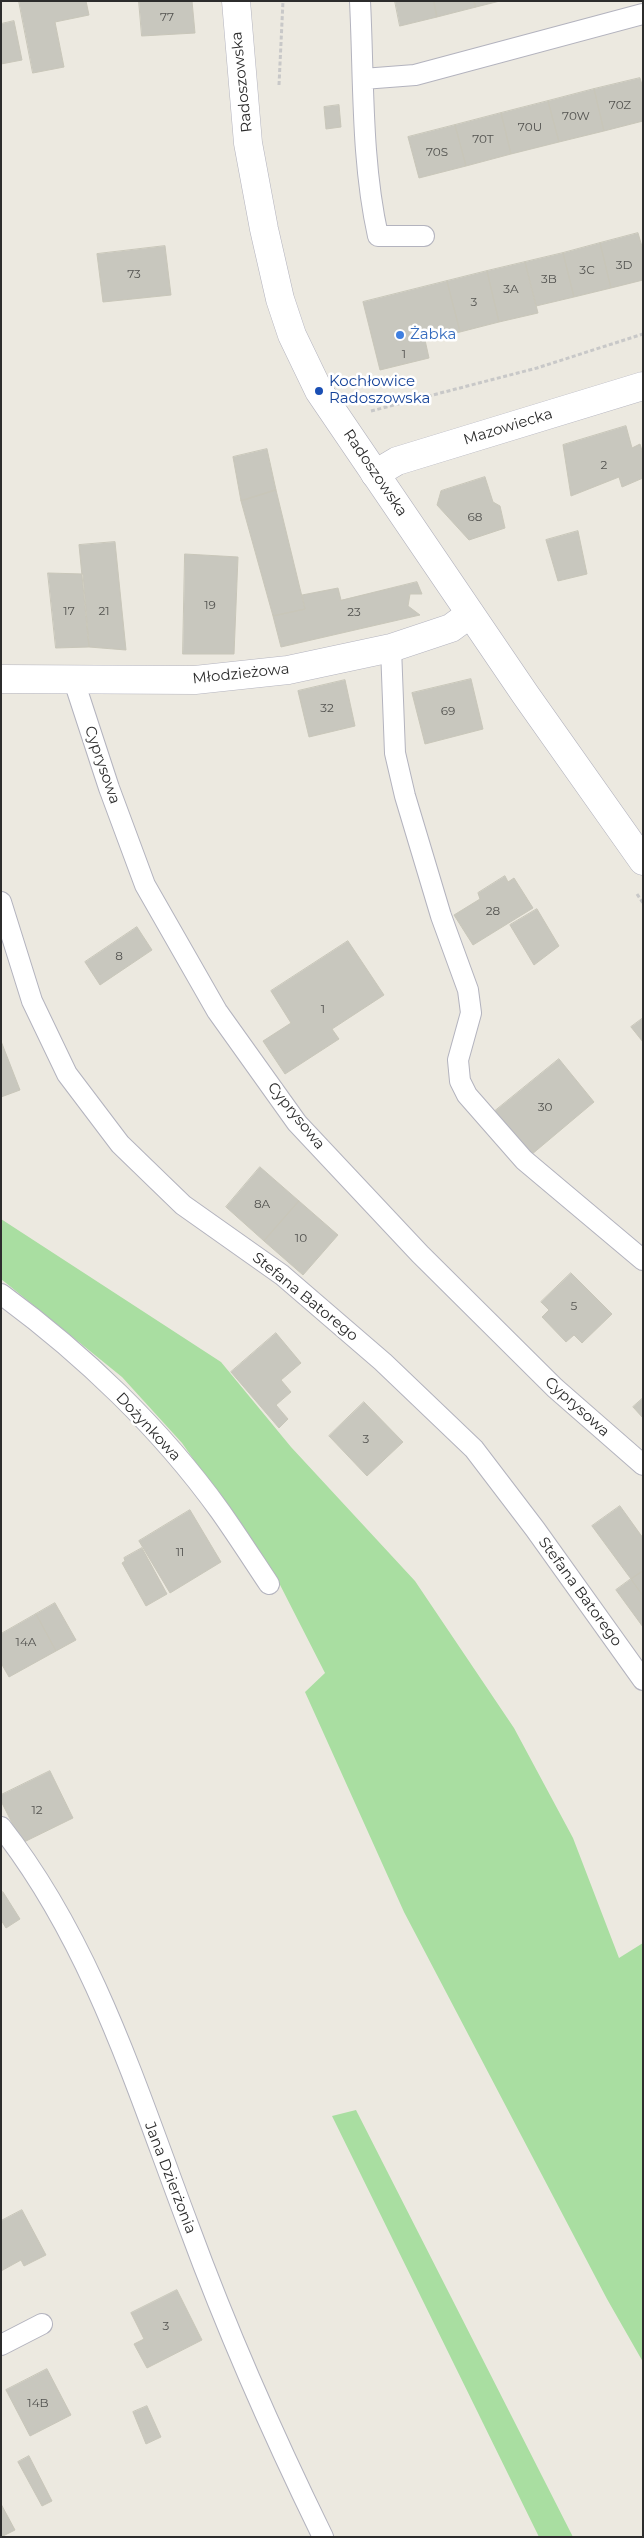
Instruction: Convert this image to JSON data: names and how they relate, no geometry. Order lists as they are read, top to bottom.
{
  "streets": {
    "street": ["Radoszowska", "Mazowiecka", "Młodzieżowa"],
    "lane": [
      "Cyprysowa",
      "Stefana Batorego",
      "Dożynkowa",
      "Jana Dzierżonia"
    ]
  },
  "crossings": [
    ["Radoszowska", "Mazowiecka"],
    ["Radoszowska", "Młodzieżowa"],
    ["Młodzieżowa", "Cyprysowa"]
  ],
  "places": ["Żabka", "Kochłowice Radoszowska"],
  "house_numbers": [
    "77",
    "70Z",
    "70W",
    "70U",
    "70T",
    "70S",
    "3D",
    "3C",
    "73",
    "3B",
    "3A",
    "3",
    "1",
    "2",
    "68",
    "19",
    "17",
    "21",
    "23",
    "32",
    "69",
    "28",
    "8",
    "1",
    "30",
    "8A",
    "10",
    "5",
    "3",
    "11",
    "14A",
    "12",
    "3",
    "14B"
  ]
}
